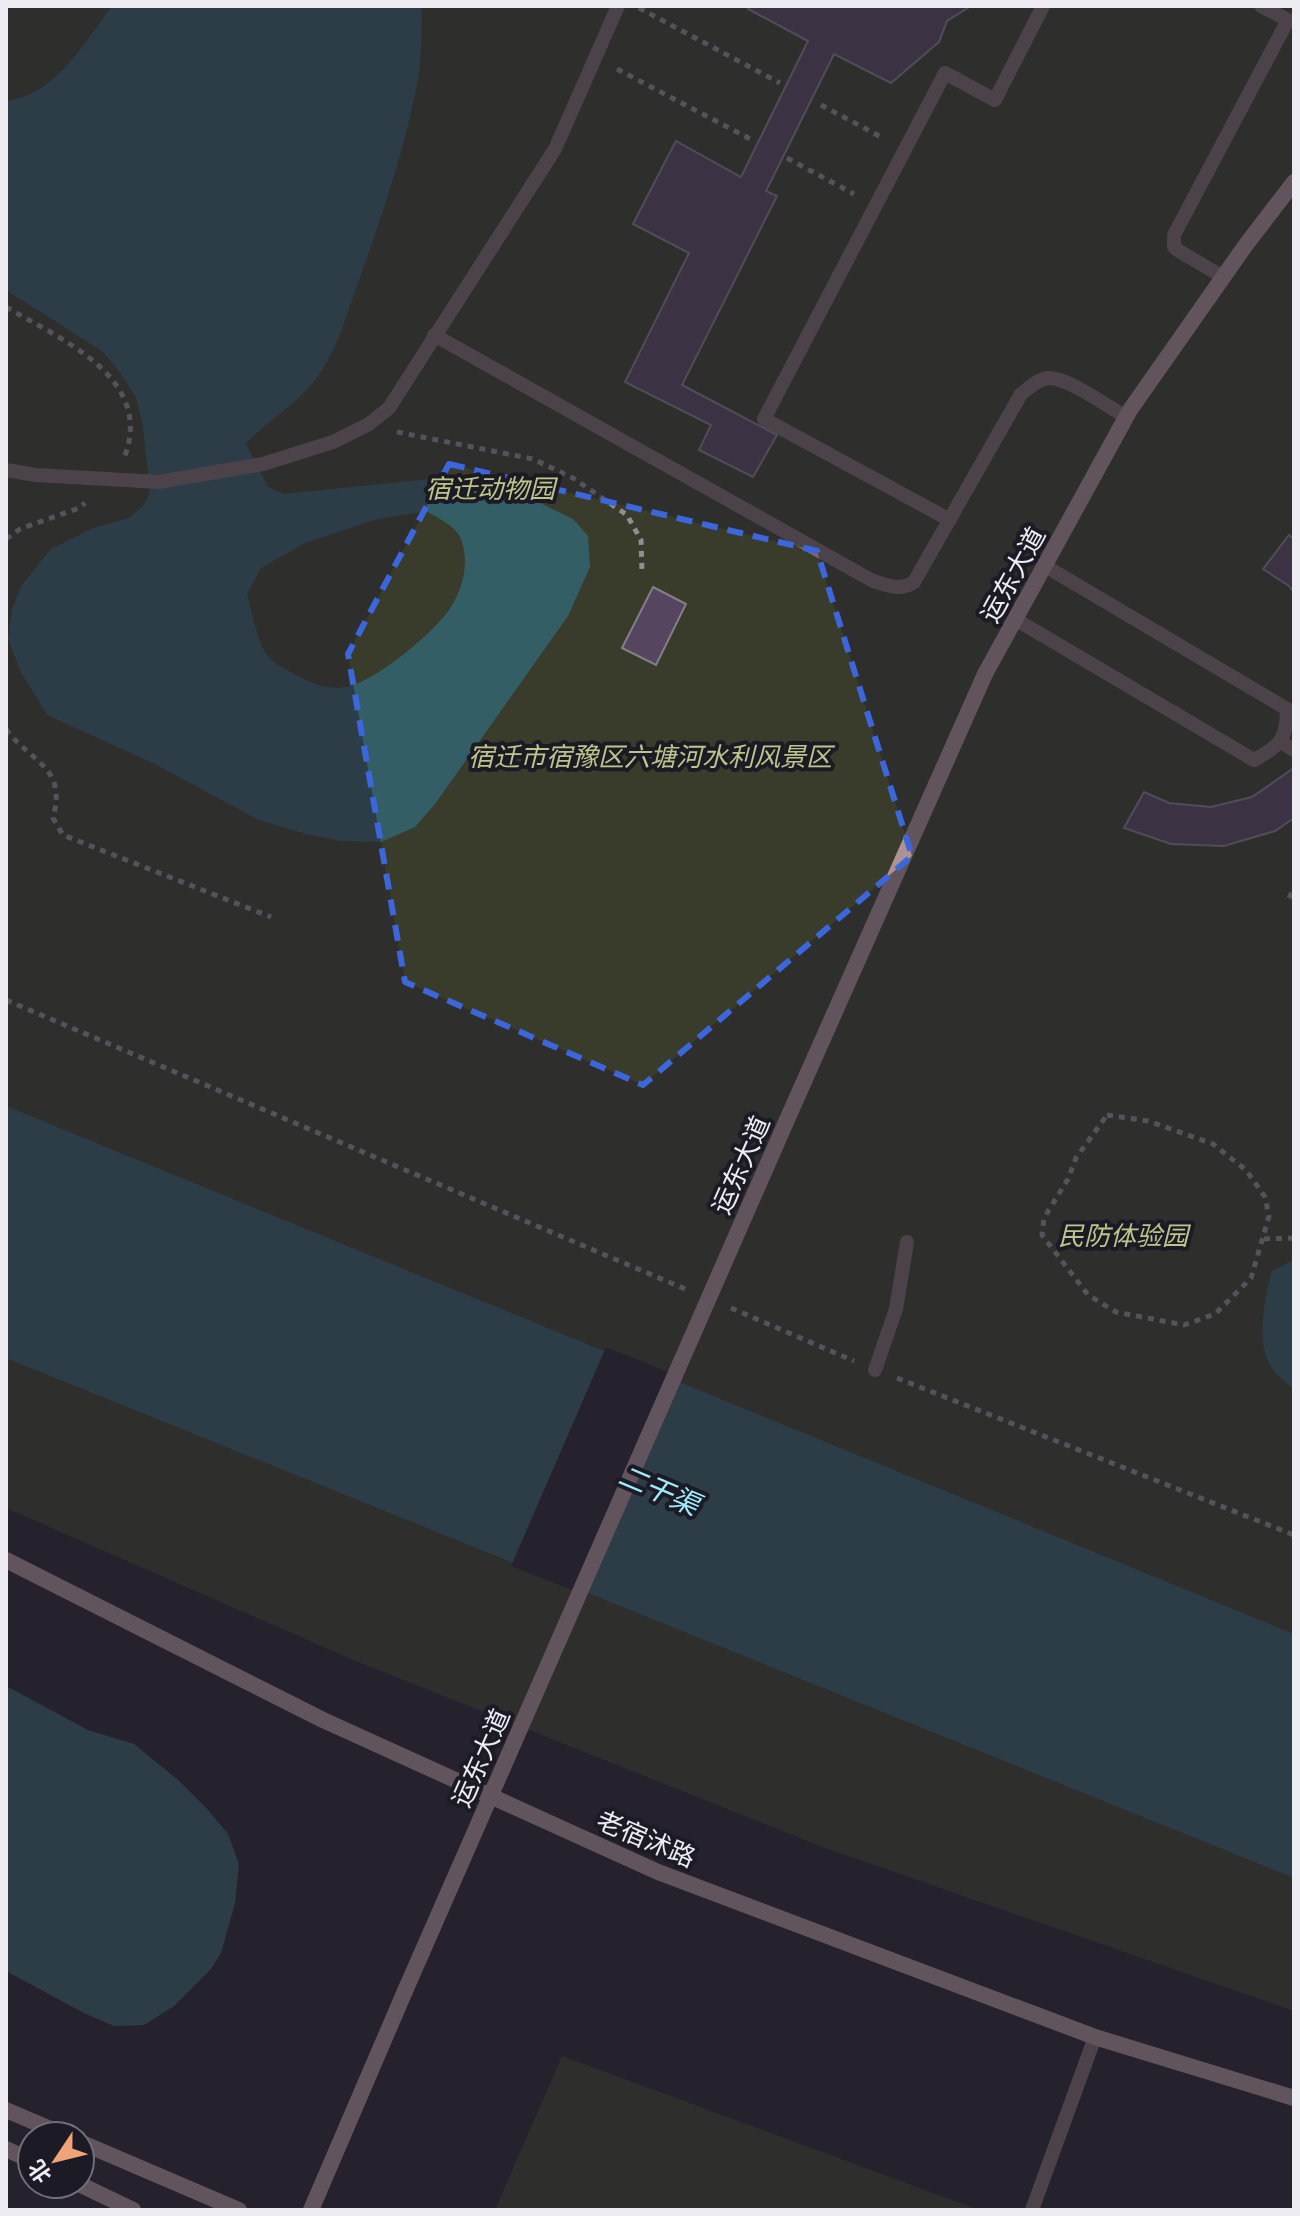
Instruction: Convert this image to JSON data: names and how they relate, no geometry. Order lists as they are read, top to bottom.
{
  "streets": {
    "main road": ["运东大道", "老宿沭路"]
  },
  "water": ["二干渠"],
  "parks": ["宿迁动物园", "宿迁市宿豫区六塘河水利风景区", "民防体验园"],
  "north": "bottom left"
}
